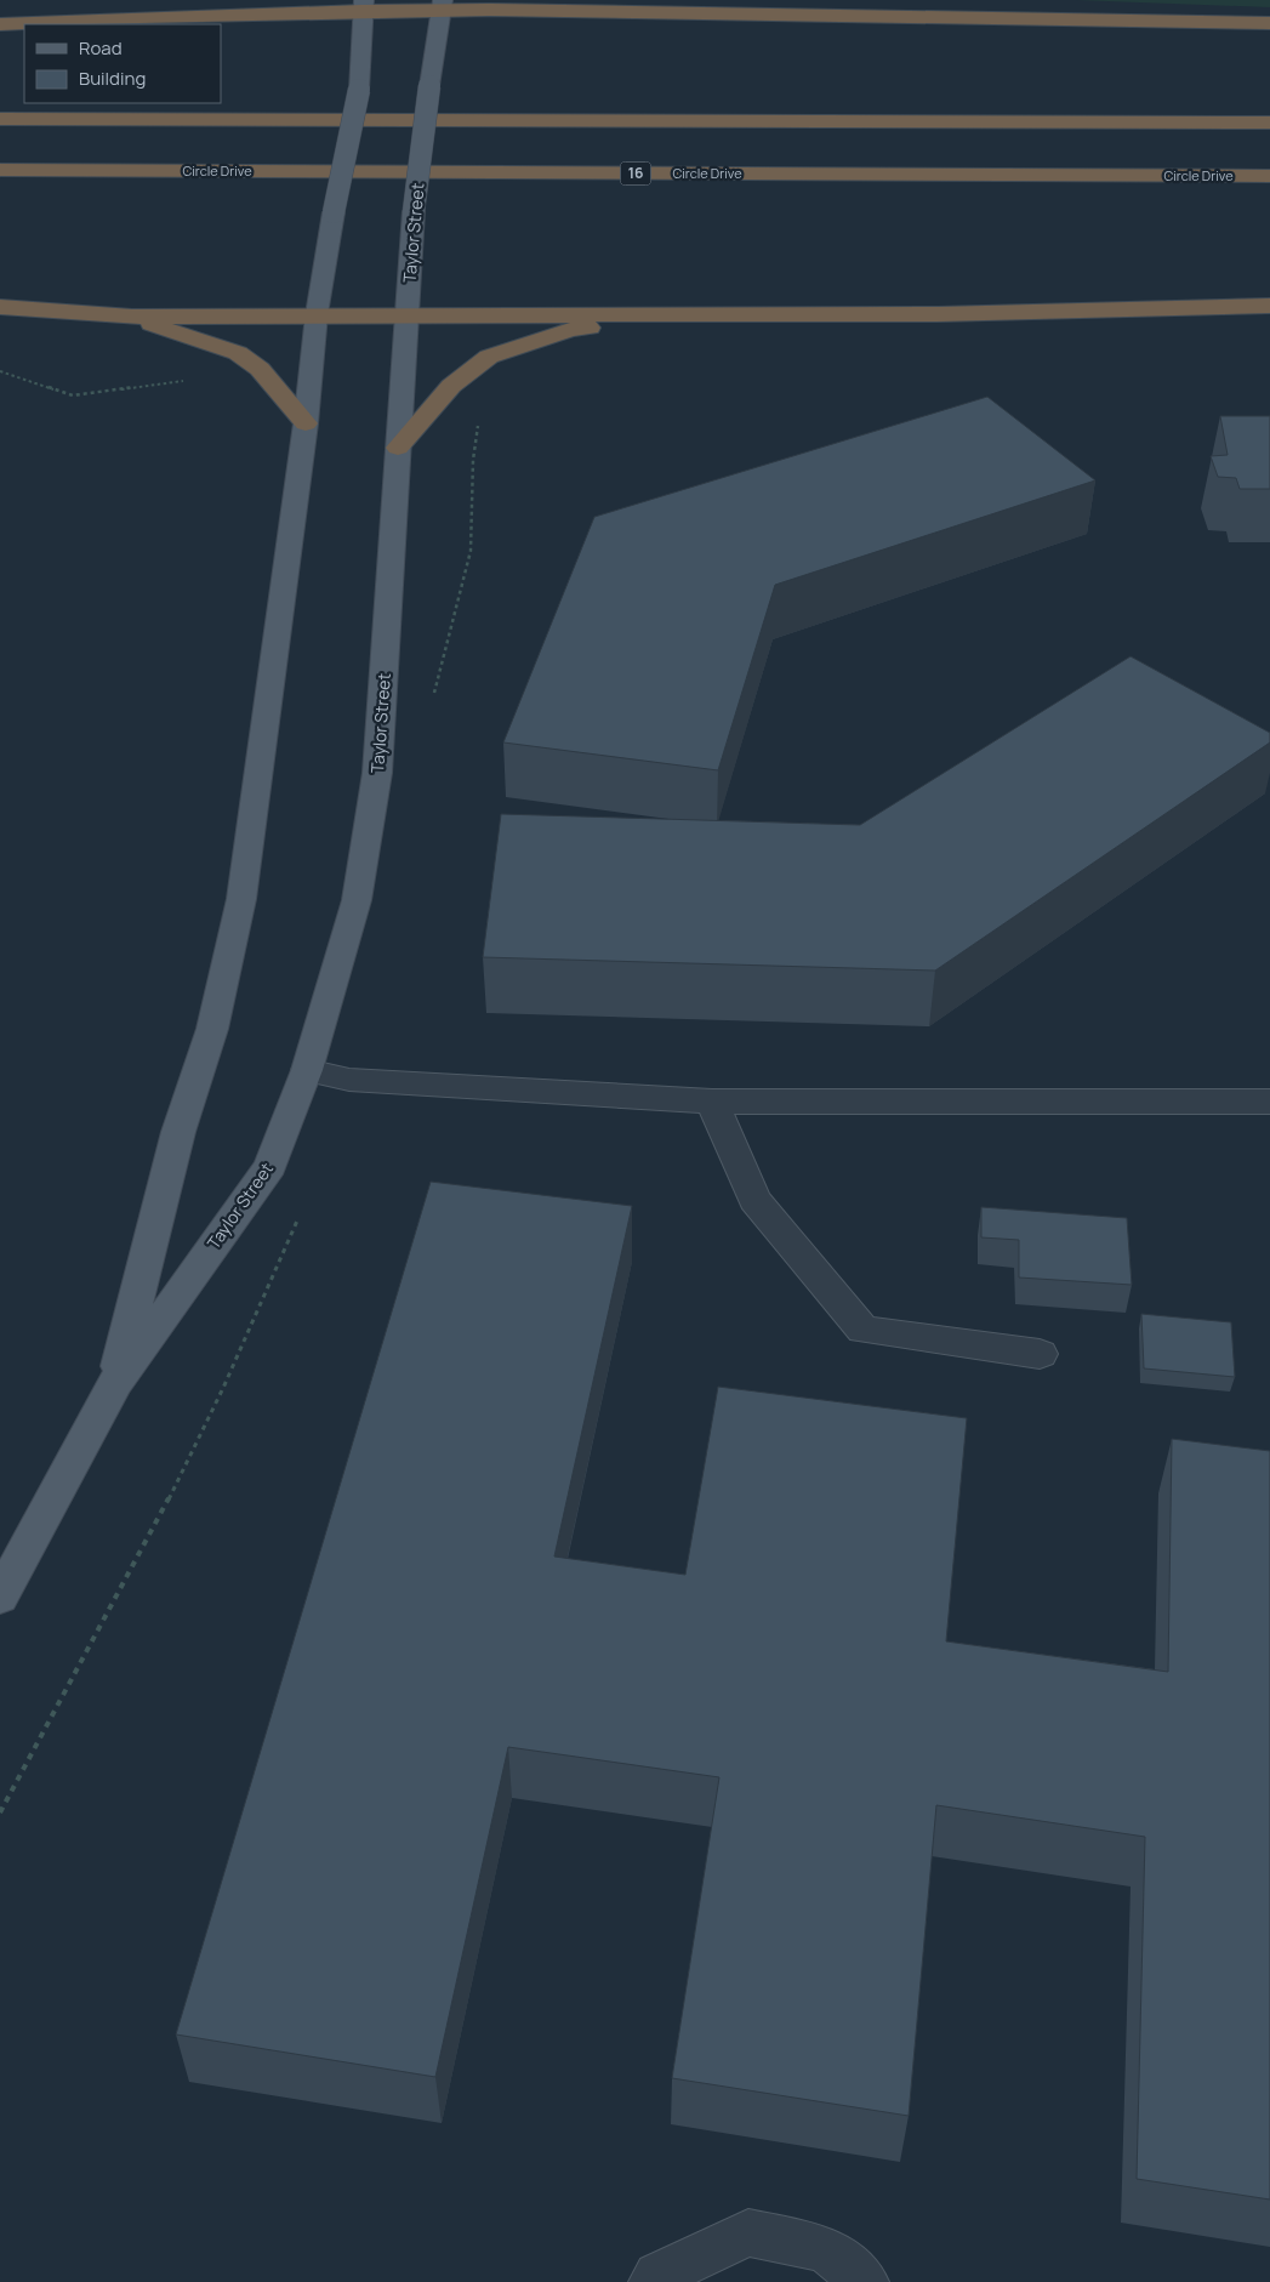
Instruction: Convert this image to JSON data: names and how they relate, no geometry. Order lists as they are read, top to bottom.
{
  "streets": {
    "highway": ["Circle Drive", "16"],
    "main road": ["Taylor Street"]
  },
  "legend": ["Road", "Building"]
}
